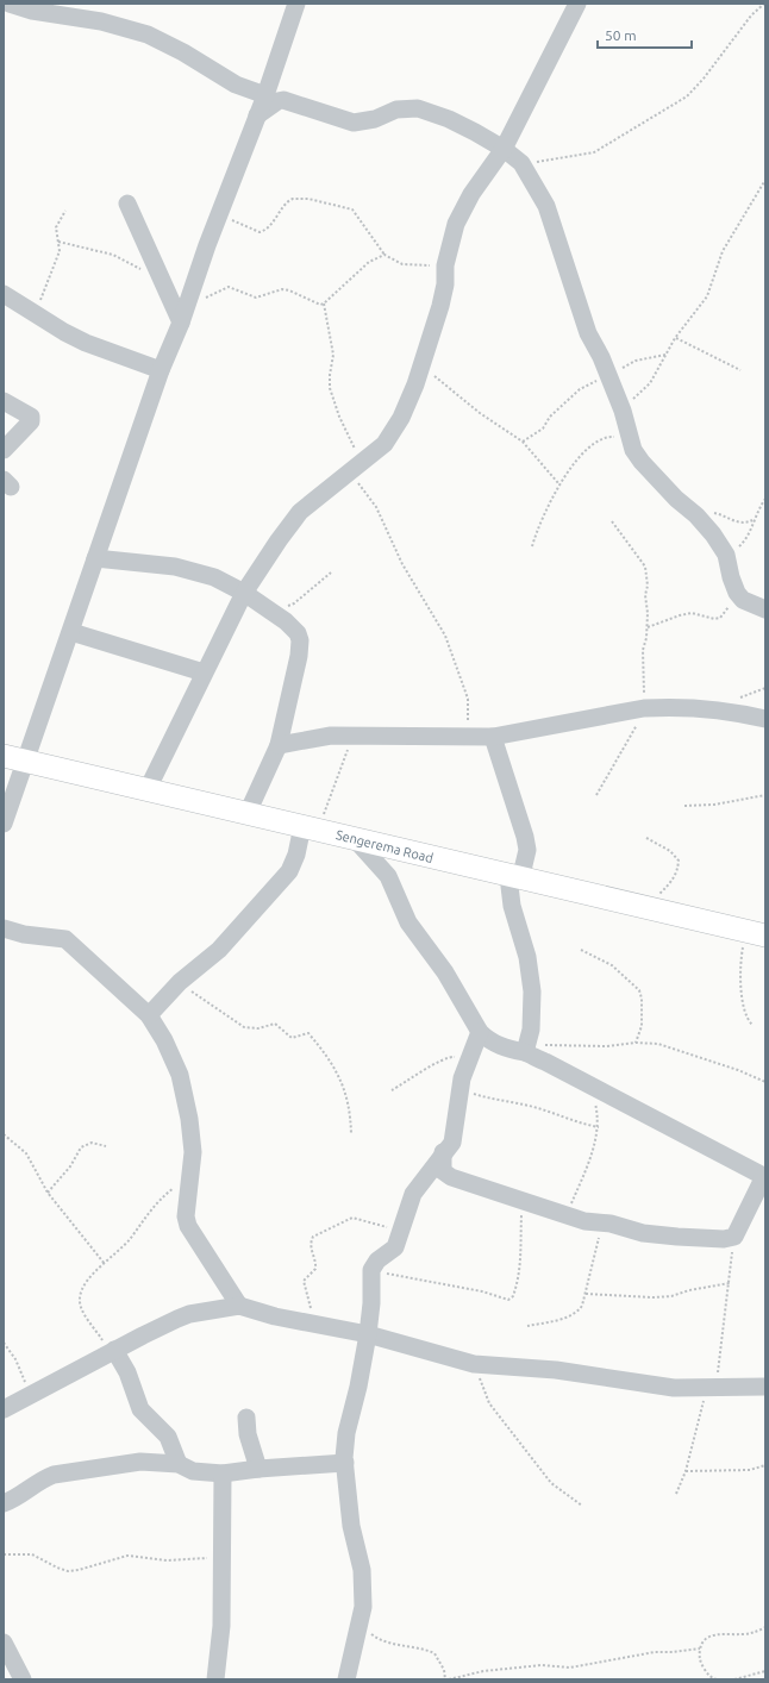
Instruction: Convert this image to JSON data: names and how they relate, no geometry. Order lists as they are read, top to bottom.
{
  "streets": {
    "main road": ["Sengerema Road"]
  },
  "scale_bar": "50 m"
}
